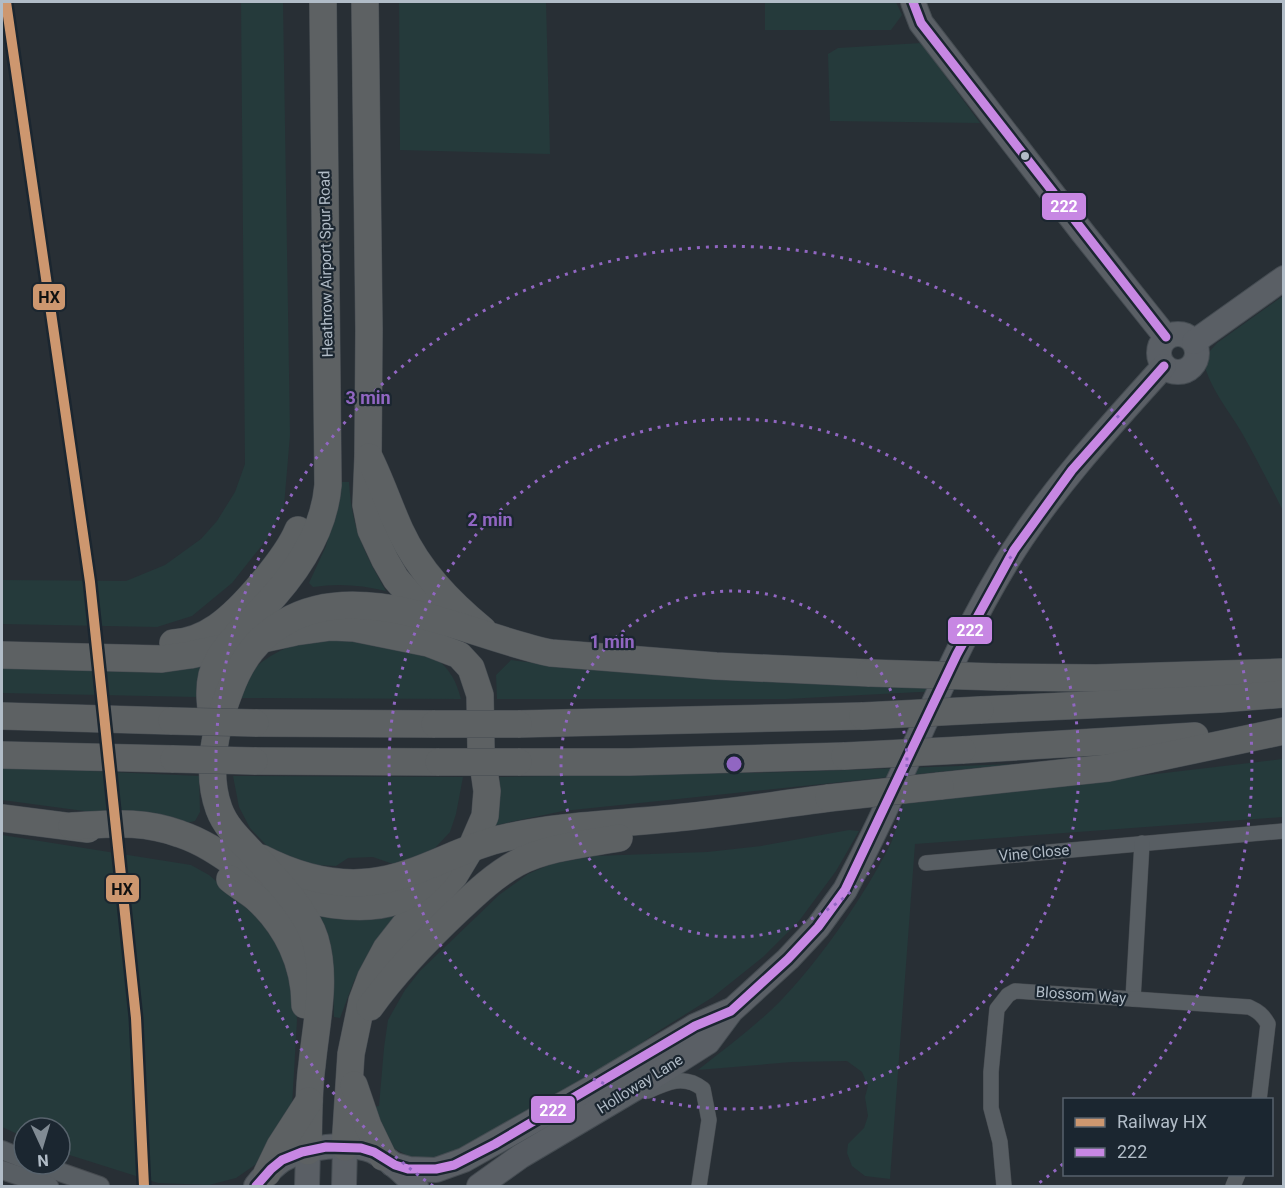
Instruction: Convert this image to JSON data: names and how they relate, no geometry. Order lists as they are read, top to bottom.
{
  "streets": {
    "highway": ["Heathrow Airport Spur Road"],
    "main road": ["Holloway Lane"],
    "street": ["Vine Close", "Blossom Way"]
  },
  "lines": ["rail line HX", "transit line 222"],
  "legend": ["Railway HX", "222"],
  "north": "bottom",
  "rings": ["3 min", "2 min", "1 min"]
}
